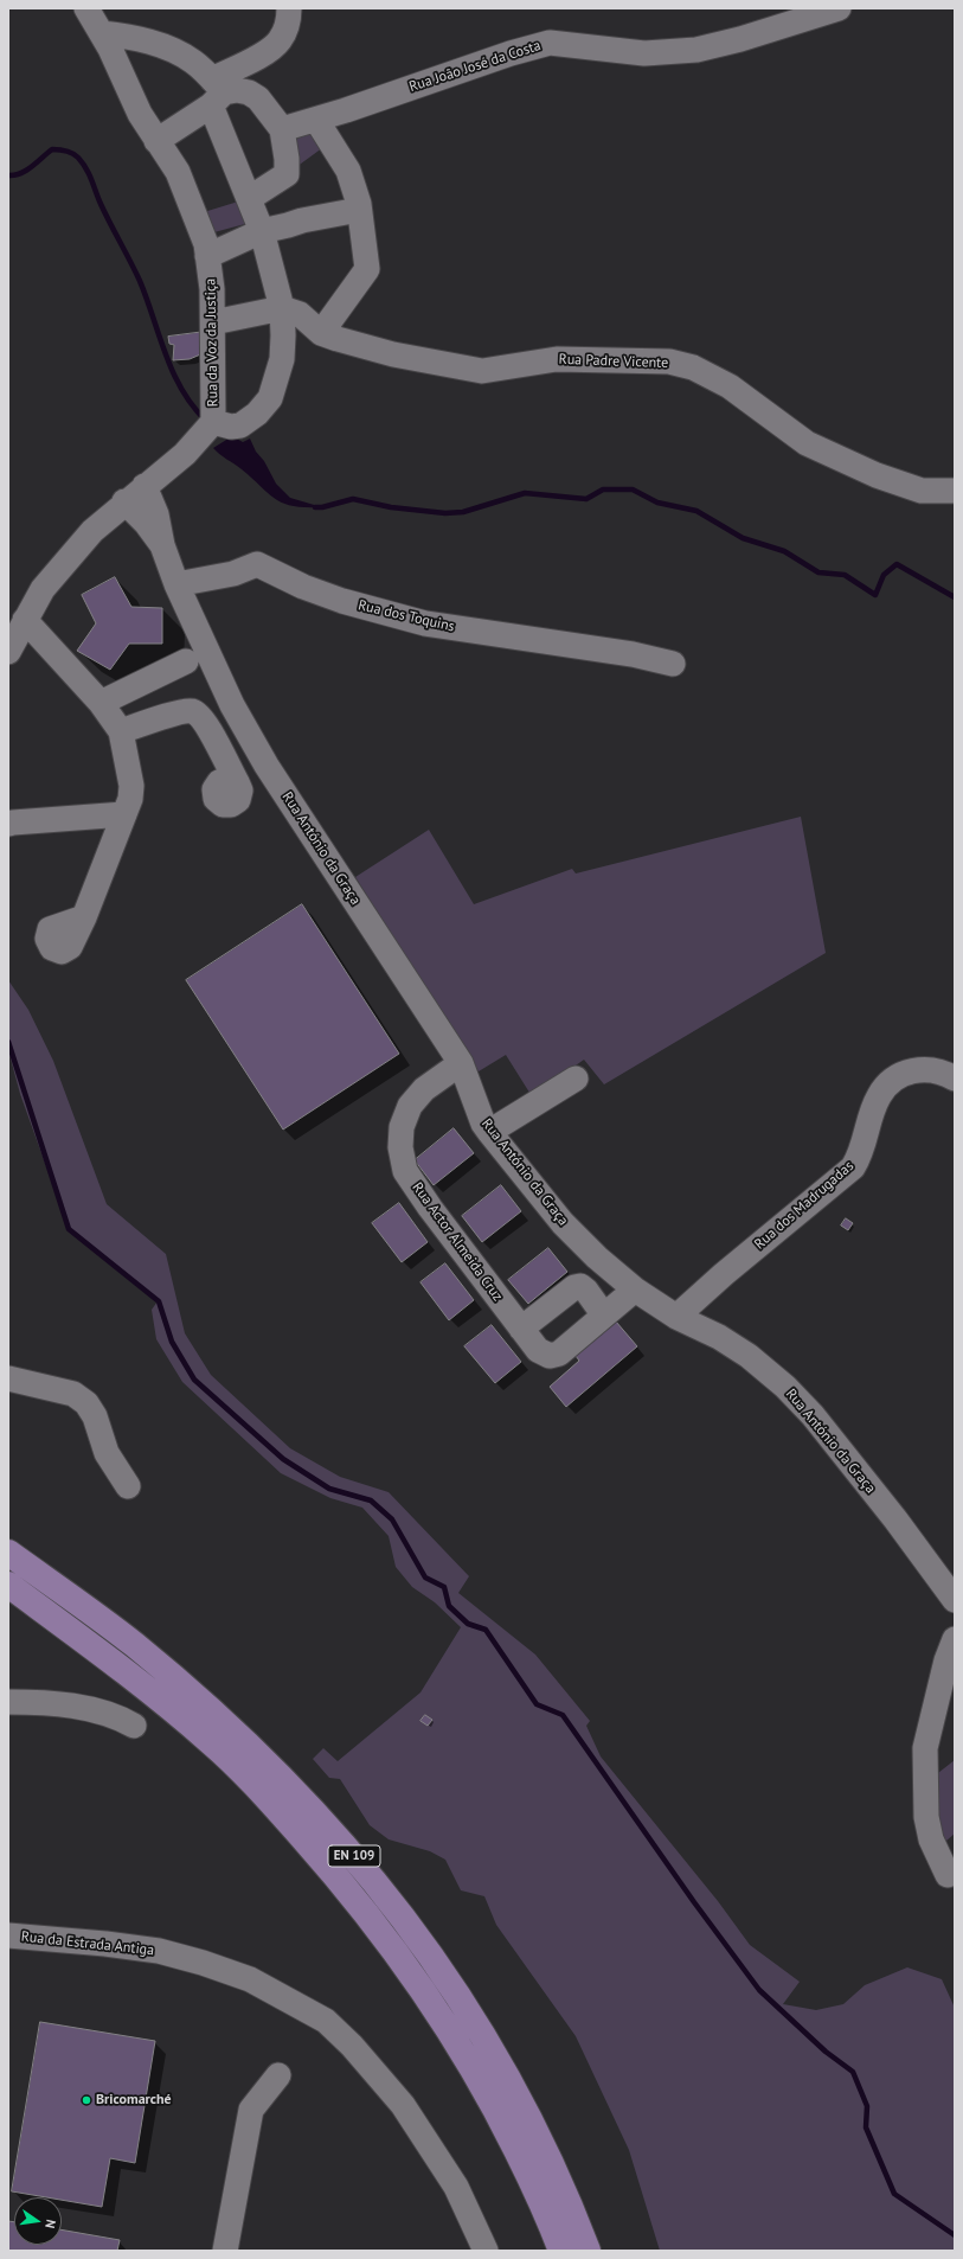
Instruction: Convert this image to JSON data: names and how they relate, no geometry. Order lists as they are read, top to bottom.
{
  "streets": {
    "main road": ["EN 109"],
    "street": [
      "Rua João José da Costa",
      "Rua da Voz da Justiça",
      "Rua Padre Vicente",
      "Rua dos Toquins",
      "Rua António da Graça",
      "Rua dos Madrugadas",
      "Rua Actor Almeida Cruz",
      "Rua da Estrada Antiga"
    ]
  },
  "crossings": [
    ["Rua dos Toquins", "Rua António da Graça"],
    ["Rua António da Graça", "Rua dos Madrugadas"],
    ["Rua António da Graça", "Rua Actor Almeida Cruz"]
  ],
  "places": ["Bricomarché"],
  "north": "right"
}
